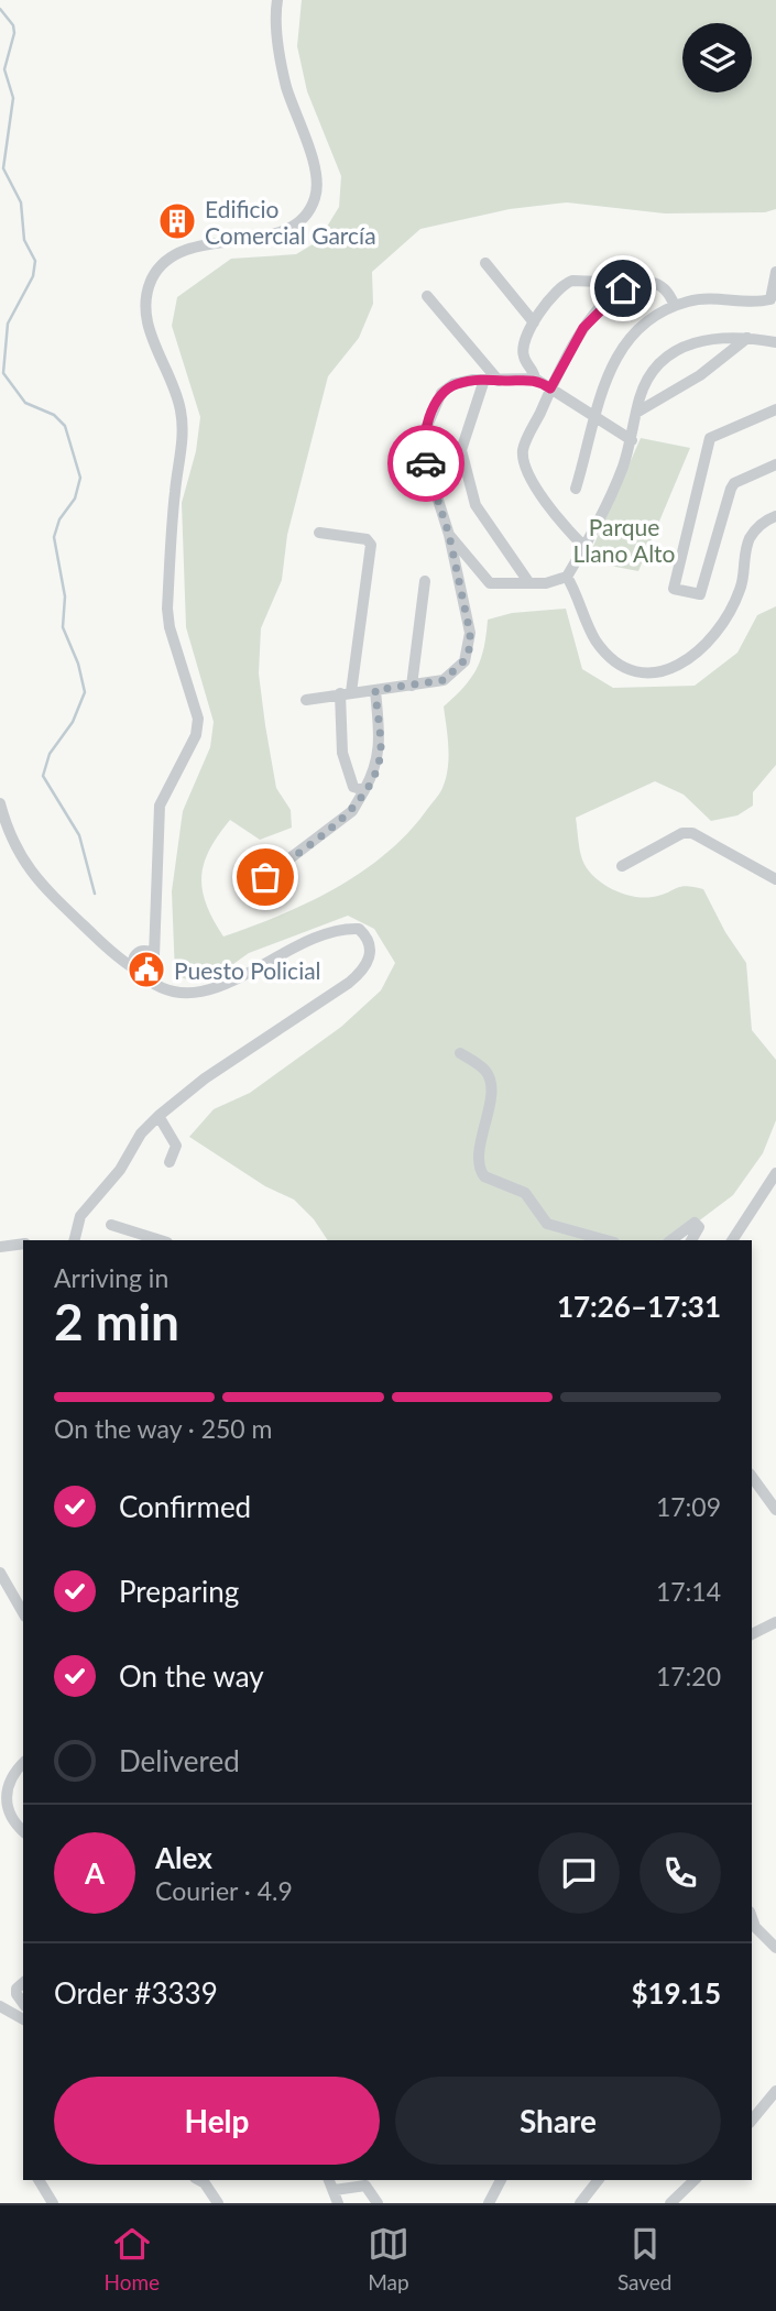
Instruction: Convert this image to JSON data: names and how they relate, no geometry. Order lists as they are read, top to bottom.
{
  "parks": ["Parque Llano Alto"],
  "places": {
    "building": ["Edificio Comercial García"],
    "public building": ["Puesto Policial"]
  },
  "page": {
    "heading": ["2 min", "Arriving in", "17:26–17:31"],
    "panel": [
      "Alex",
      "Courier · 4.9",
      "Order #3339",
      "$19.15"
    ],
    "bar": "On the way · 250 m",
    "list": [
      ["Confirmed", "17:09"],
      ["Preparing", "17:14"],
      ["On the way", "17:20"],
      "Delivered"
    ],
    "round": "A",
    "buttons": ["Help", "Share"],
    "tabs": ["Home", "Map", "Saved"]
  }
}
